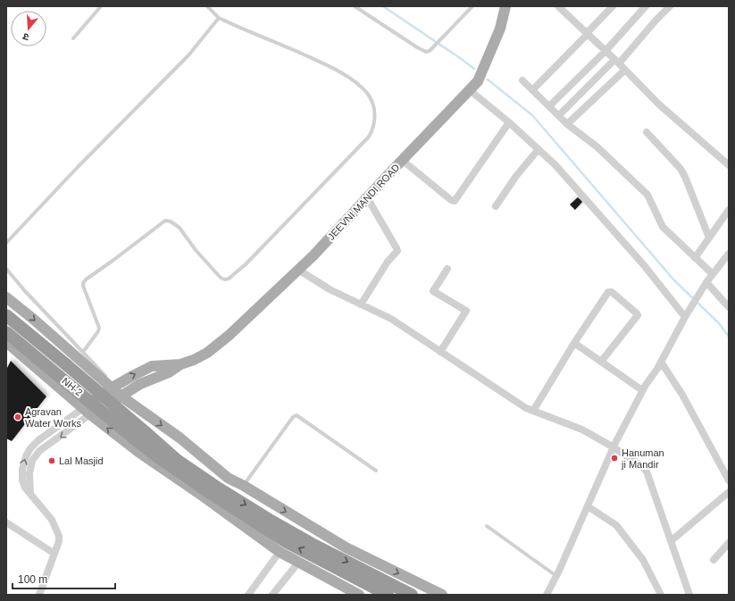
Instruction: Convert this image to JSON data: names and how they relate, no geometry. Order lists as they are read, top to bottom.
{
  "streets": {
    "highway": ["NH-2"],
    "main road": ["JEEVNI MANDI ROAD"]
  },
  "places": ["Agravan Water Works", "Hanuman ji Mandir", "Lal Masjid"],
  "scale_bar": "100 m",
  "north": "bottom"
}
